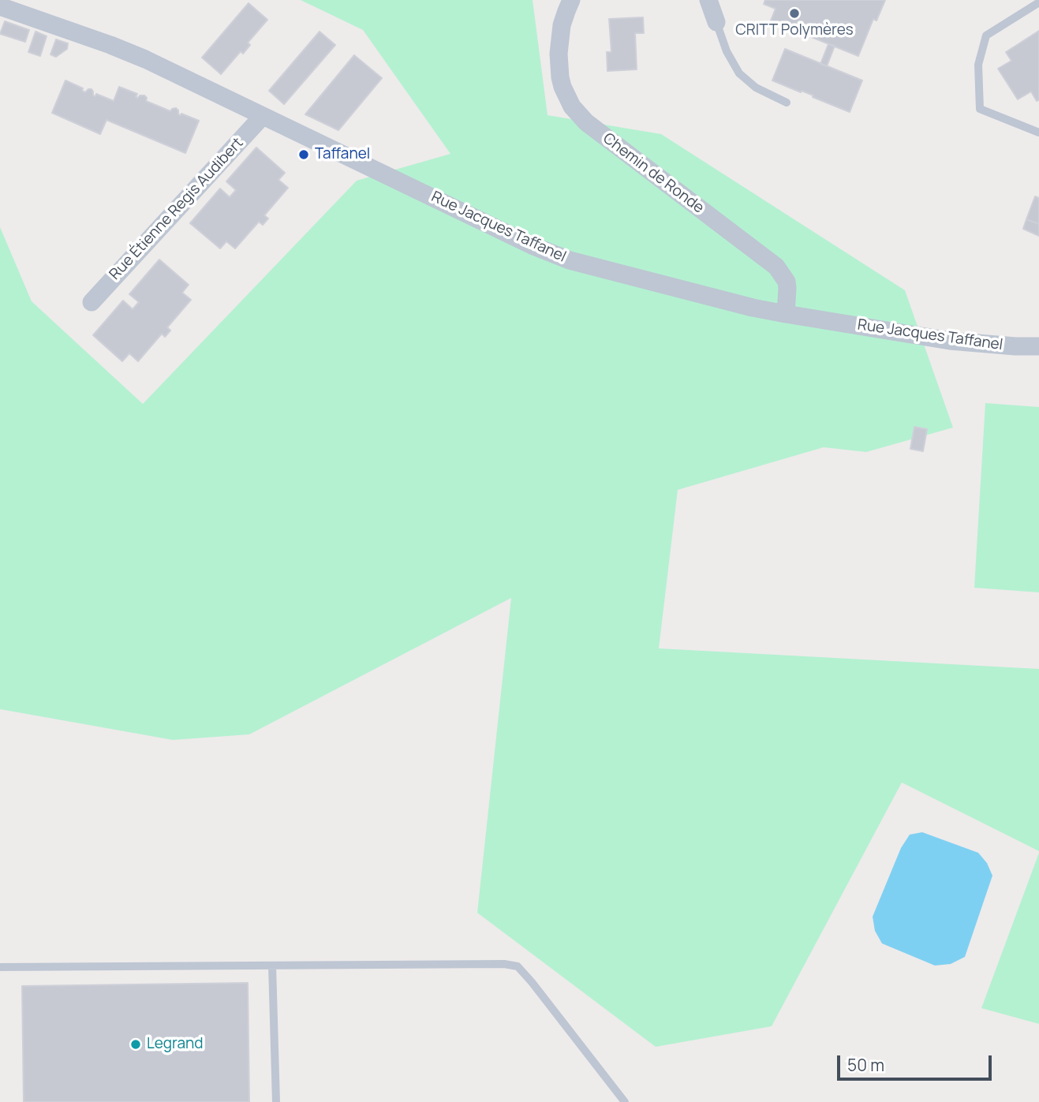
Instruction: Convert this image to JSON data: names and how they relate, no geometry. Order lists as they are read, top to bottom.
{
  "streets": {
    "street": ["Chemin de Ronde", "Rue Étienne Regis Audibert", "Rue Jacques Taffanel"]
  },
  "crossings": [
    ["Chemin de Ronde", "Rue Jacques Taffanel"],
    ["Rue Étienne Regis Audibert", "Rue Jacques Taffanel"]
  ],
  "places": ["CRITT Polymères", "Taffanel", "Legrand"],
  "scale_bar": "50 m"
}
